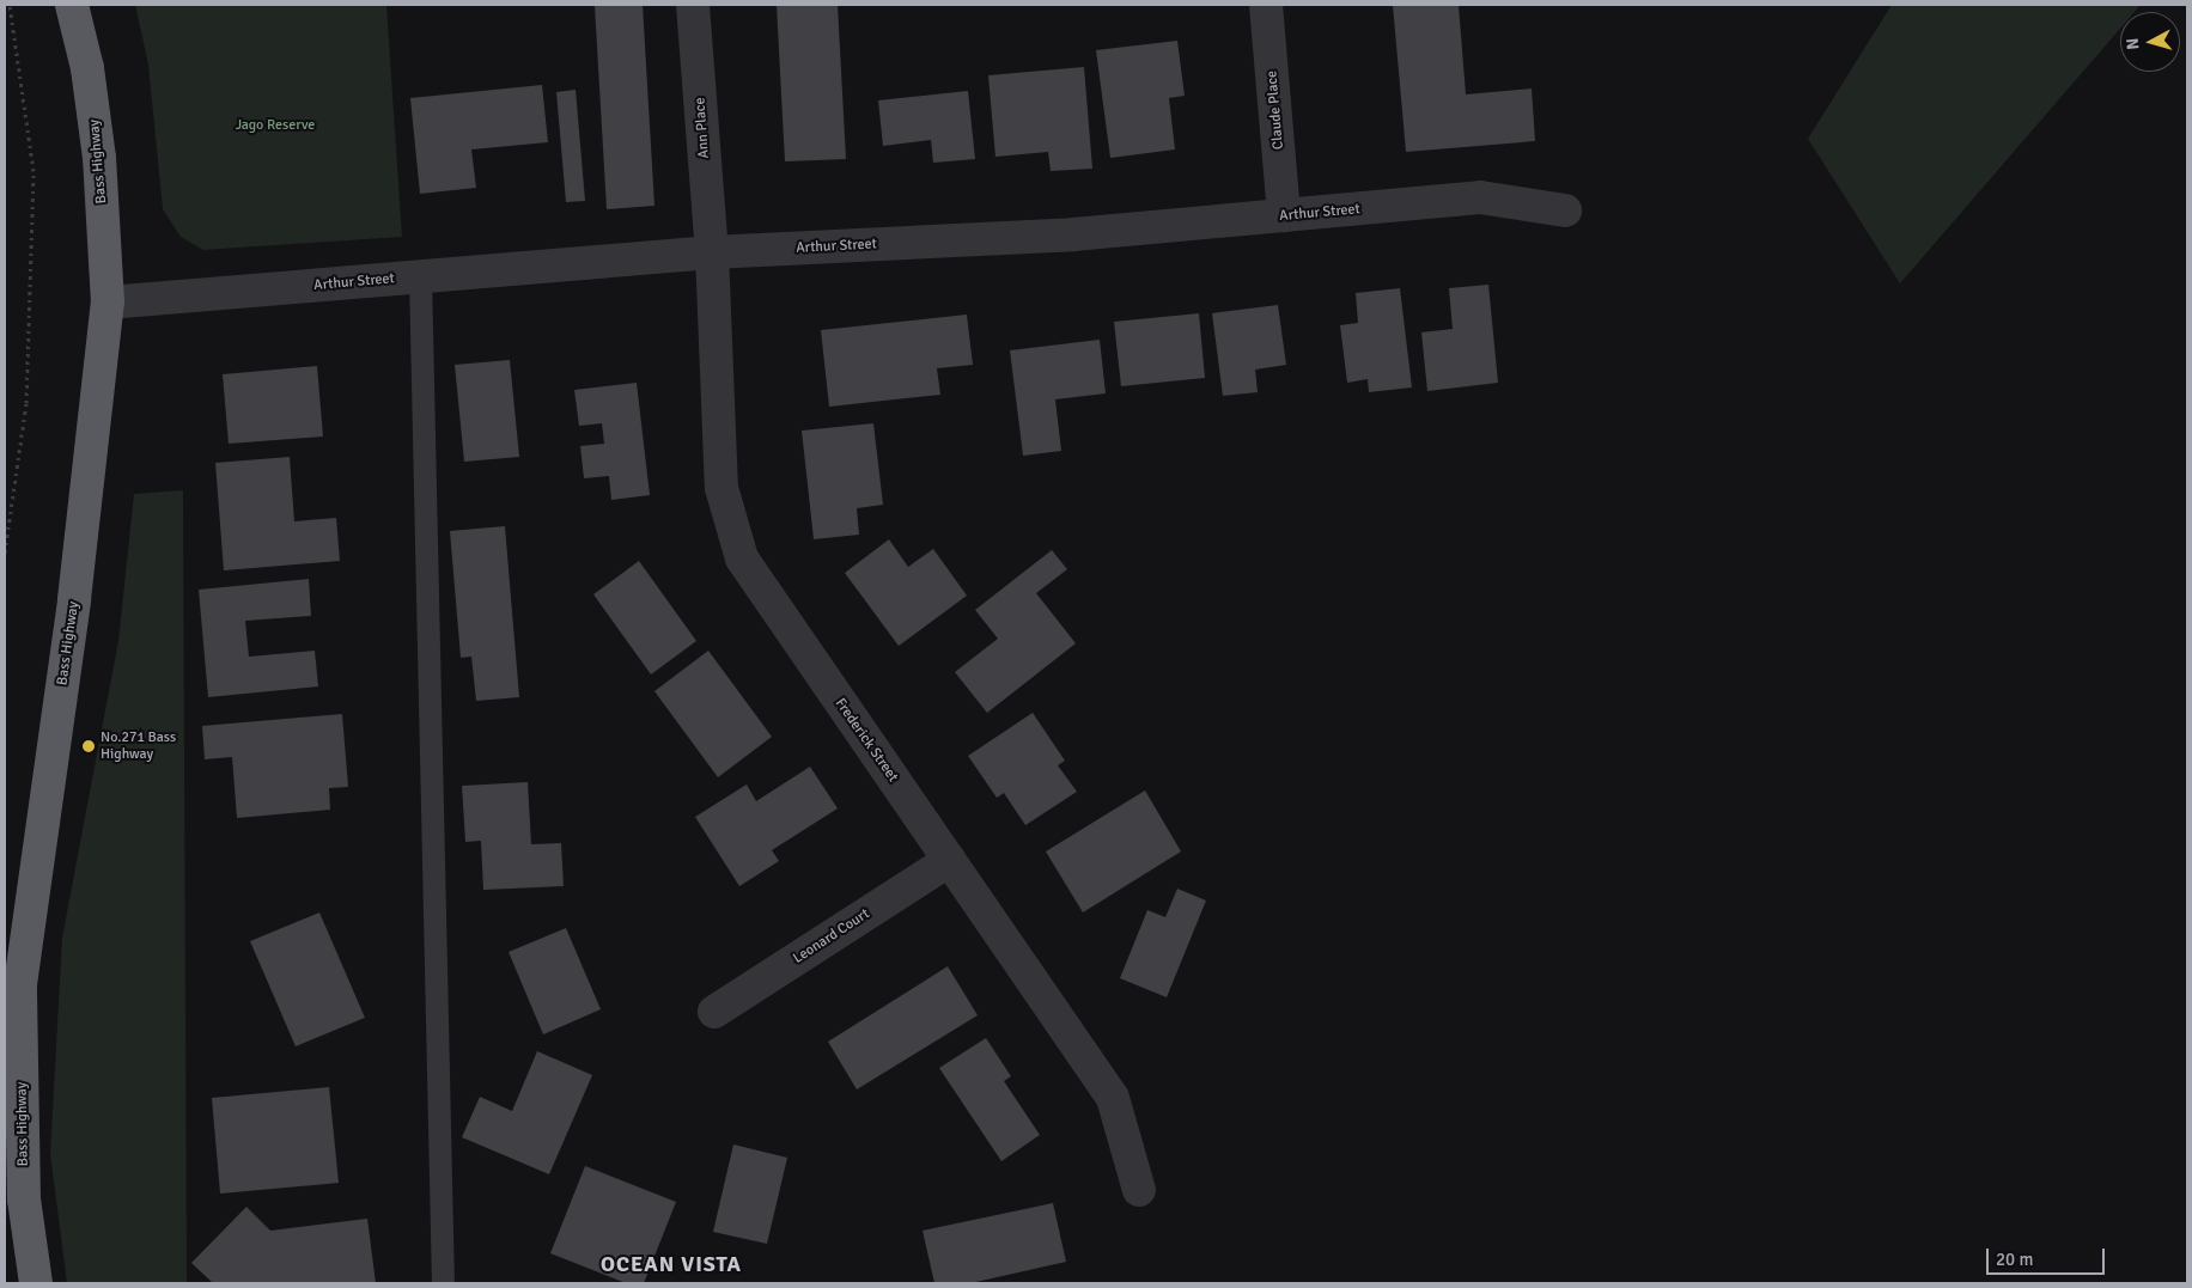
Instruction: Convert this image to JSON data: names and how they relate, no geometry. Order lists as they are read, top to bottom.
{
  "streets": {
    "highway": ["Bass Highway"],
    "street": [
      "Claude Place",
      "Ann Place",
      "Arthur Street",
      "Frederick Street",
      "Leonard Court"
    ]
  },
  "crossings": [
    ["Claude Place", "Arthur Street"],
    ["Ann Place", "Arthur Street"],
    ["Ann Place", "Frederick Street"],
    ["Bass Highway", "Arthur Street"],
    ["Arthur Street", "Frederick Street"],
    ["Frederick Street", "Leonard Court"]
  ],
  "districts": ["OCEAN VISTA"],
  "parks": ["Jago Reserve"],
  "places": ["No.271 Bass Highway"],
  "scale_bar": "20 m",
  "north": "left"
}
